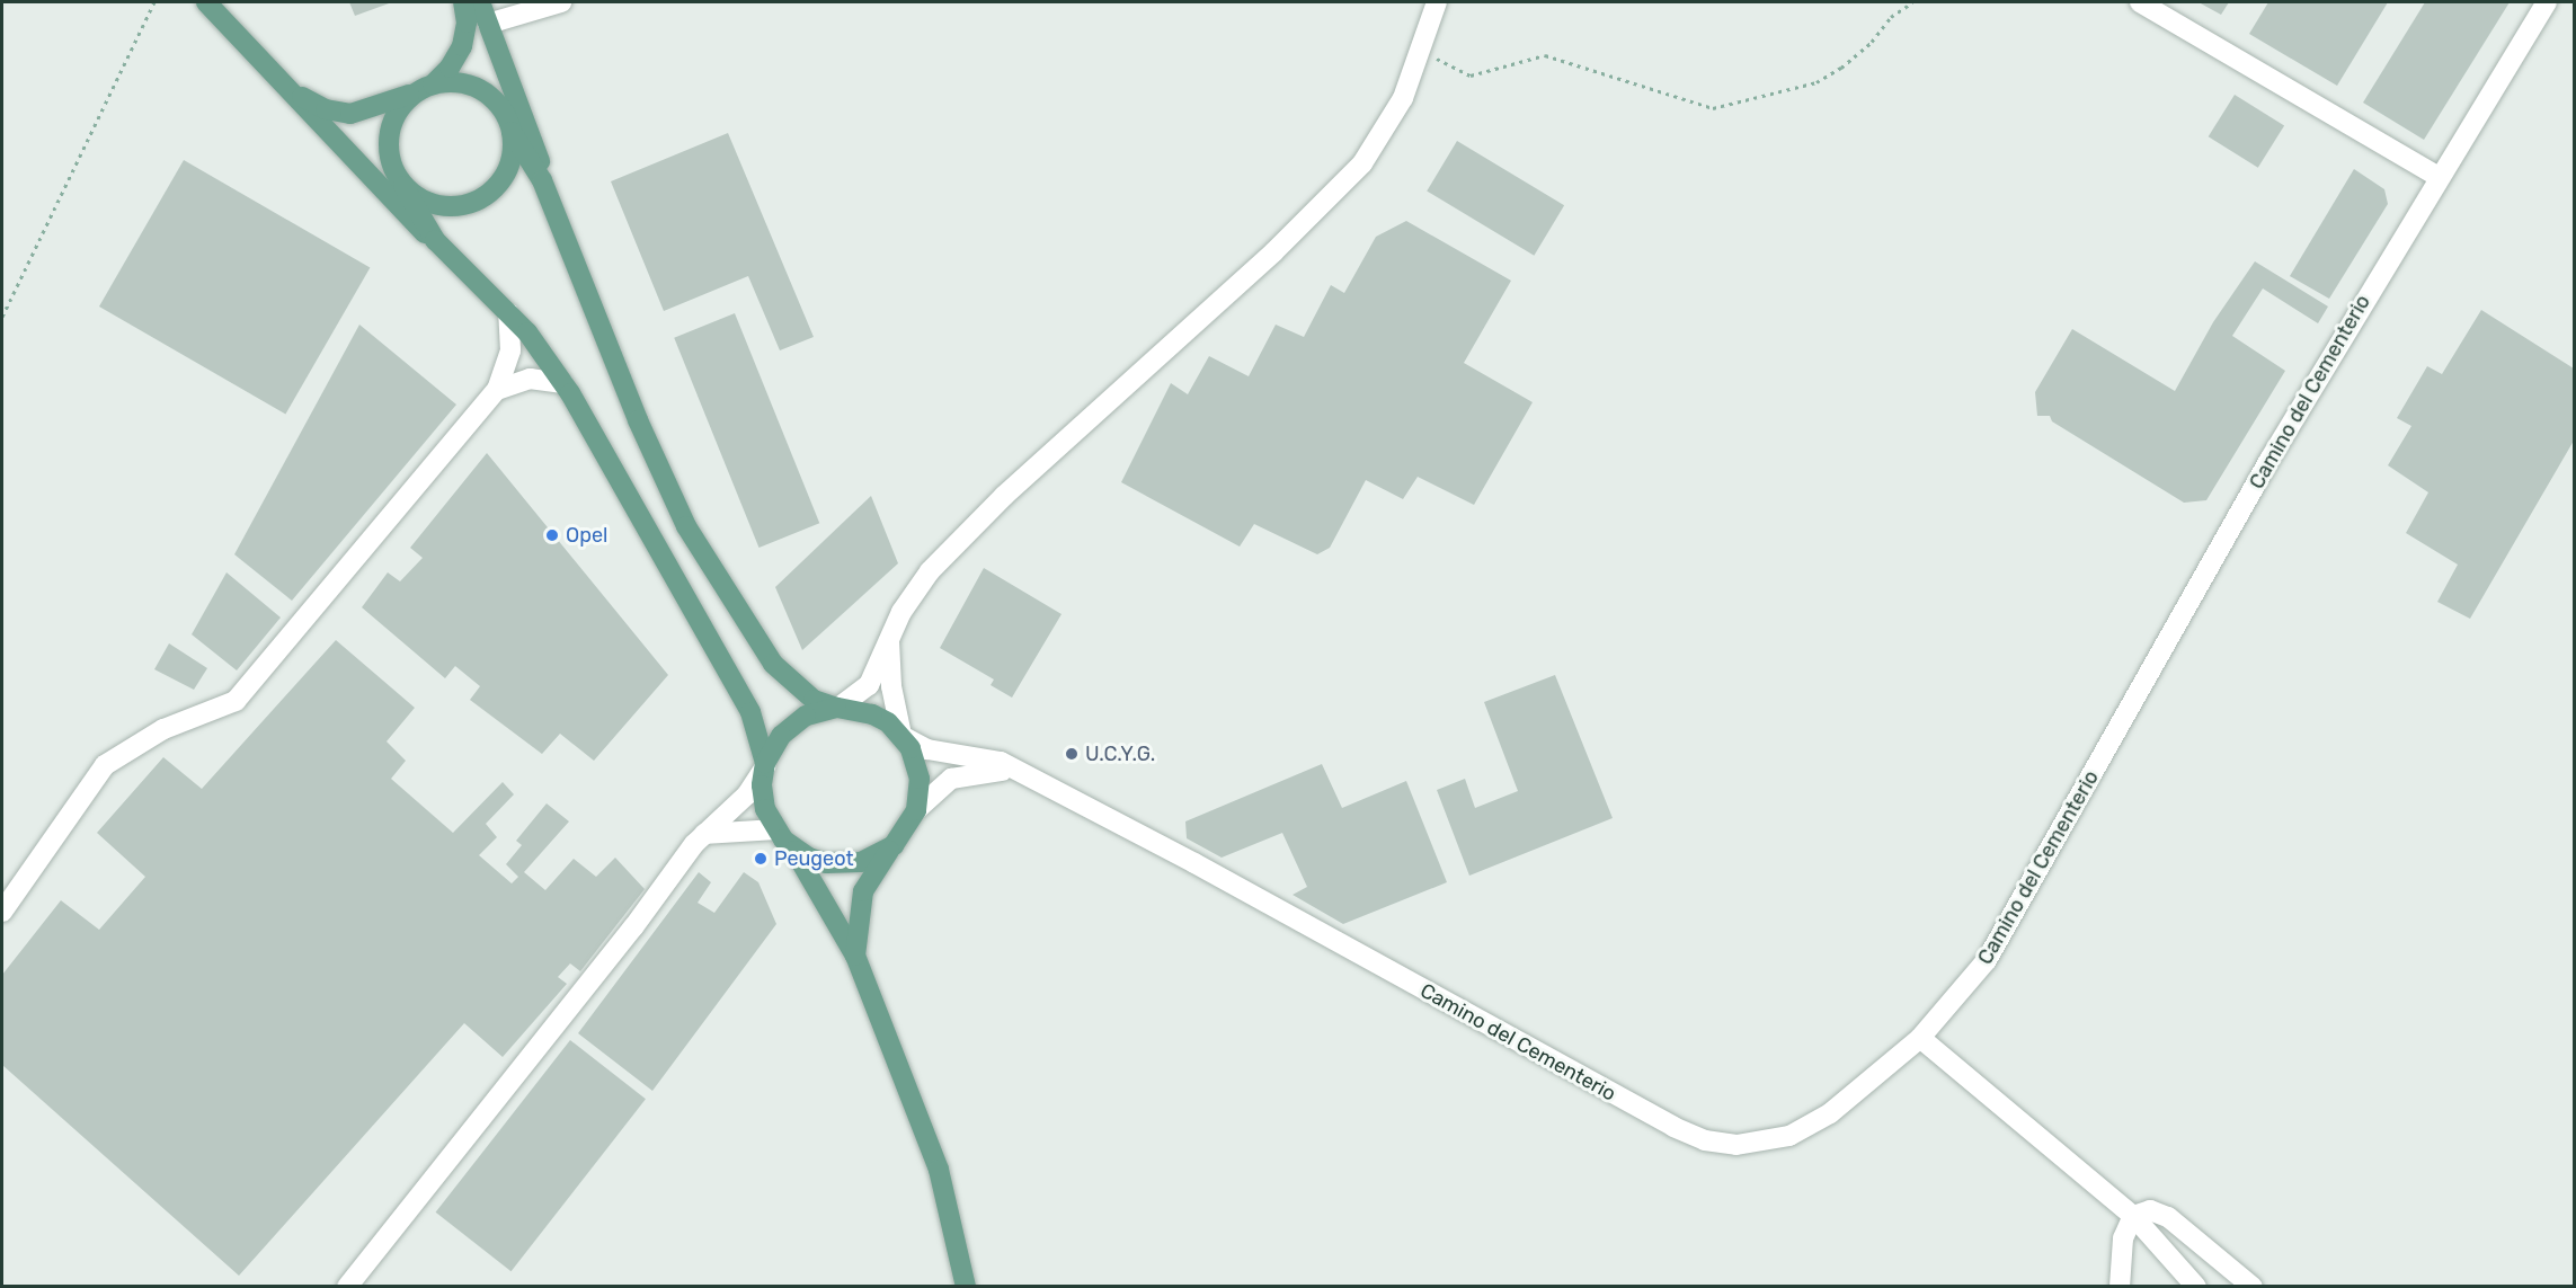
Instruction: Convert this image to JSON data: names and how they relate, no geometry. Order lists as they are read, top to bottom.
{
  "streets": {
    "street": ["Camino del Cementerio"]
  },
  "places": ["Opel", "U.C.Y.G.", "Peugeot"]
}
